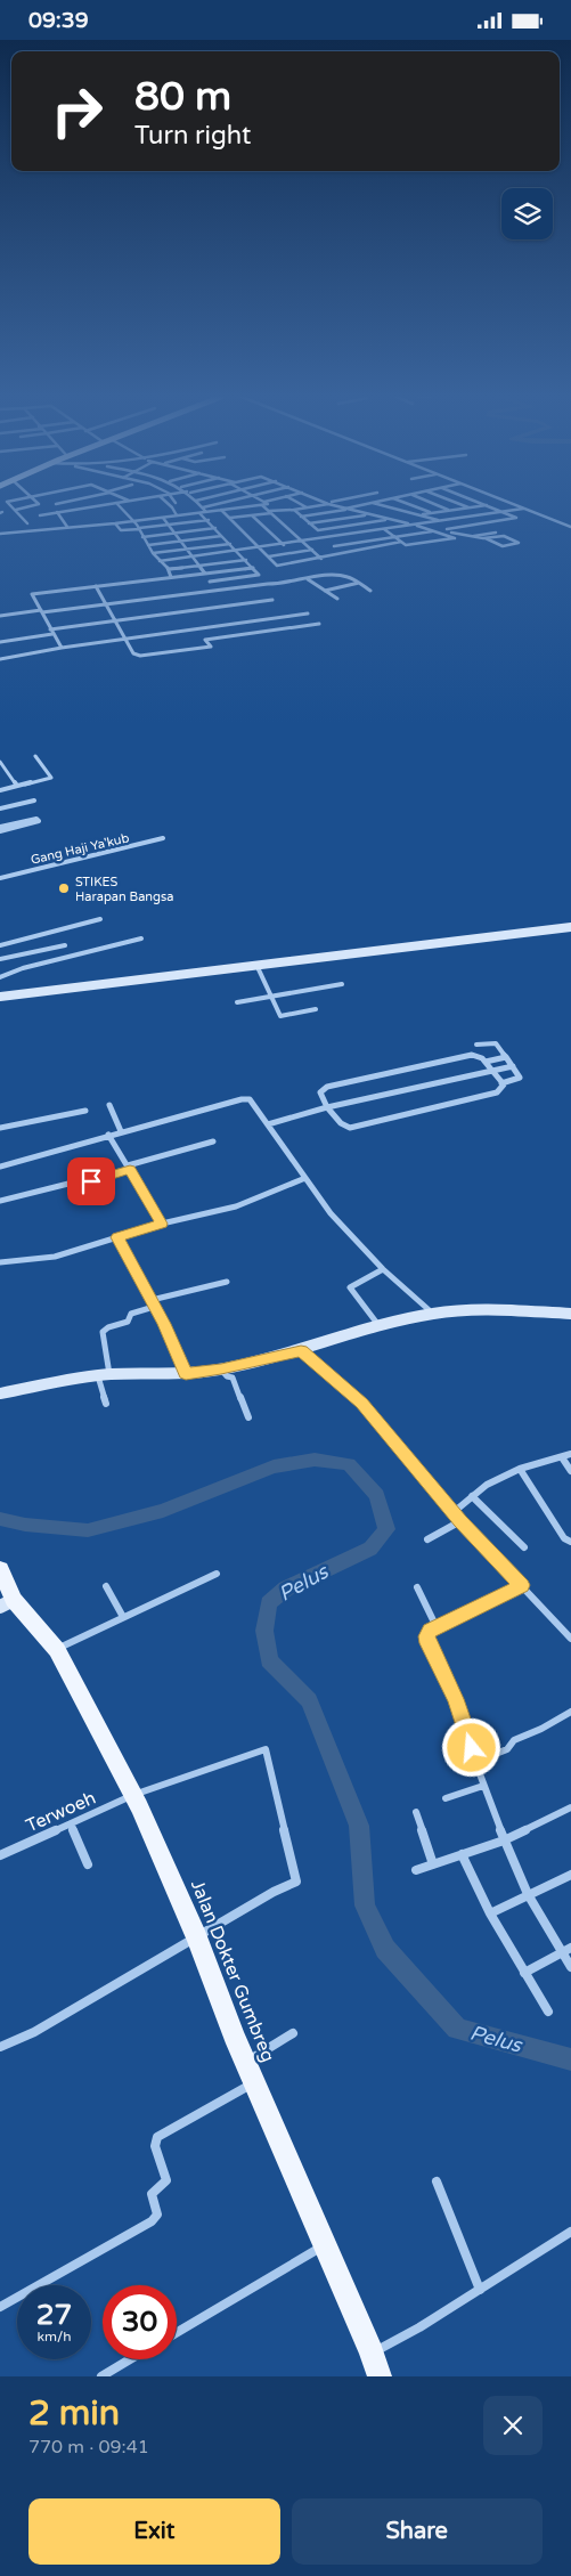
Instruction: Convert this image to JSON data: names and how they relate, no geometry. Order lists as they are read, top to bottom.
{
  "streets": {
    "main road": ["Jalan Dokter Gumbreg"],
    "street": ["Gang Haji Ya'kub", "Terwoeh"]
  },
  "crossings": [
    ["Terwoeh", "Jalan Dokter Gumbreg"]
  ],
  "water": ["Pelus"],
  "places": ["STIKES Harapan Bangsa"],
  "page": {
    "status": "09:39",
    "turn": ["80 m", "Turn right"],
    "speed": "27 km/h",
    "limit": "30",
    "heading": ["2 min", "770 m · 09:41"],
    "buttons": ["Exit", "Share"]
  }
}
